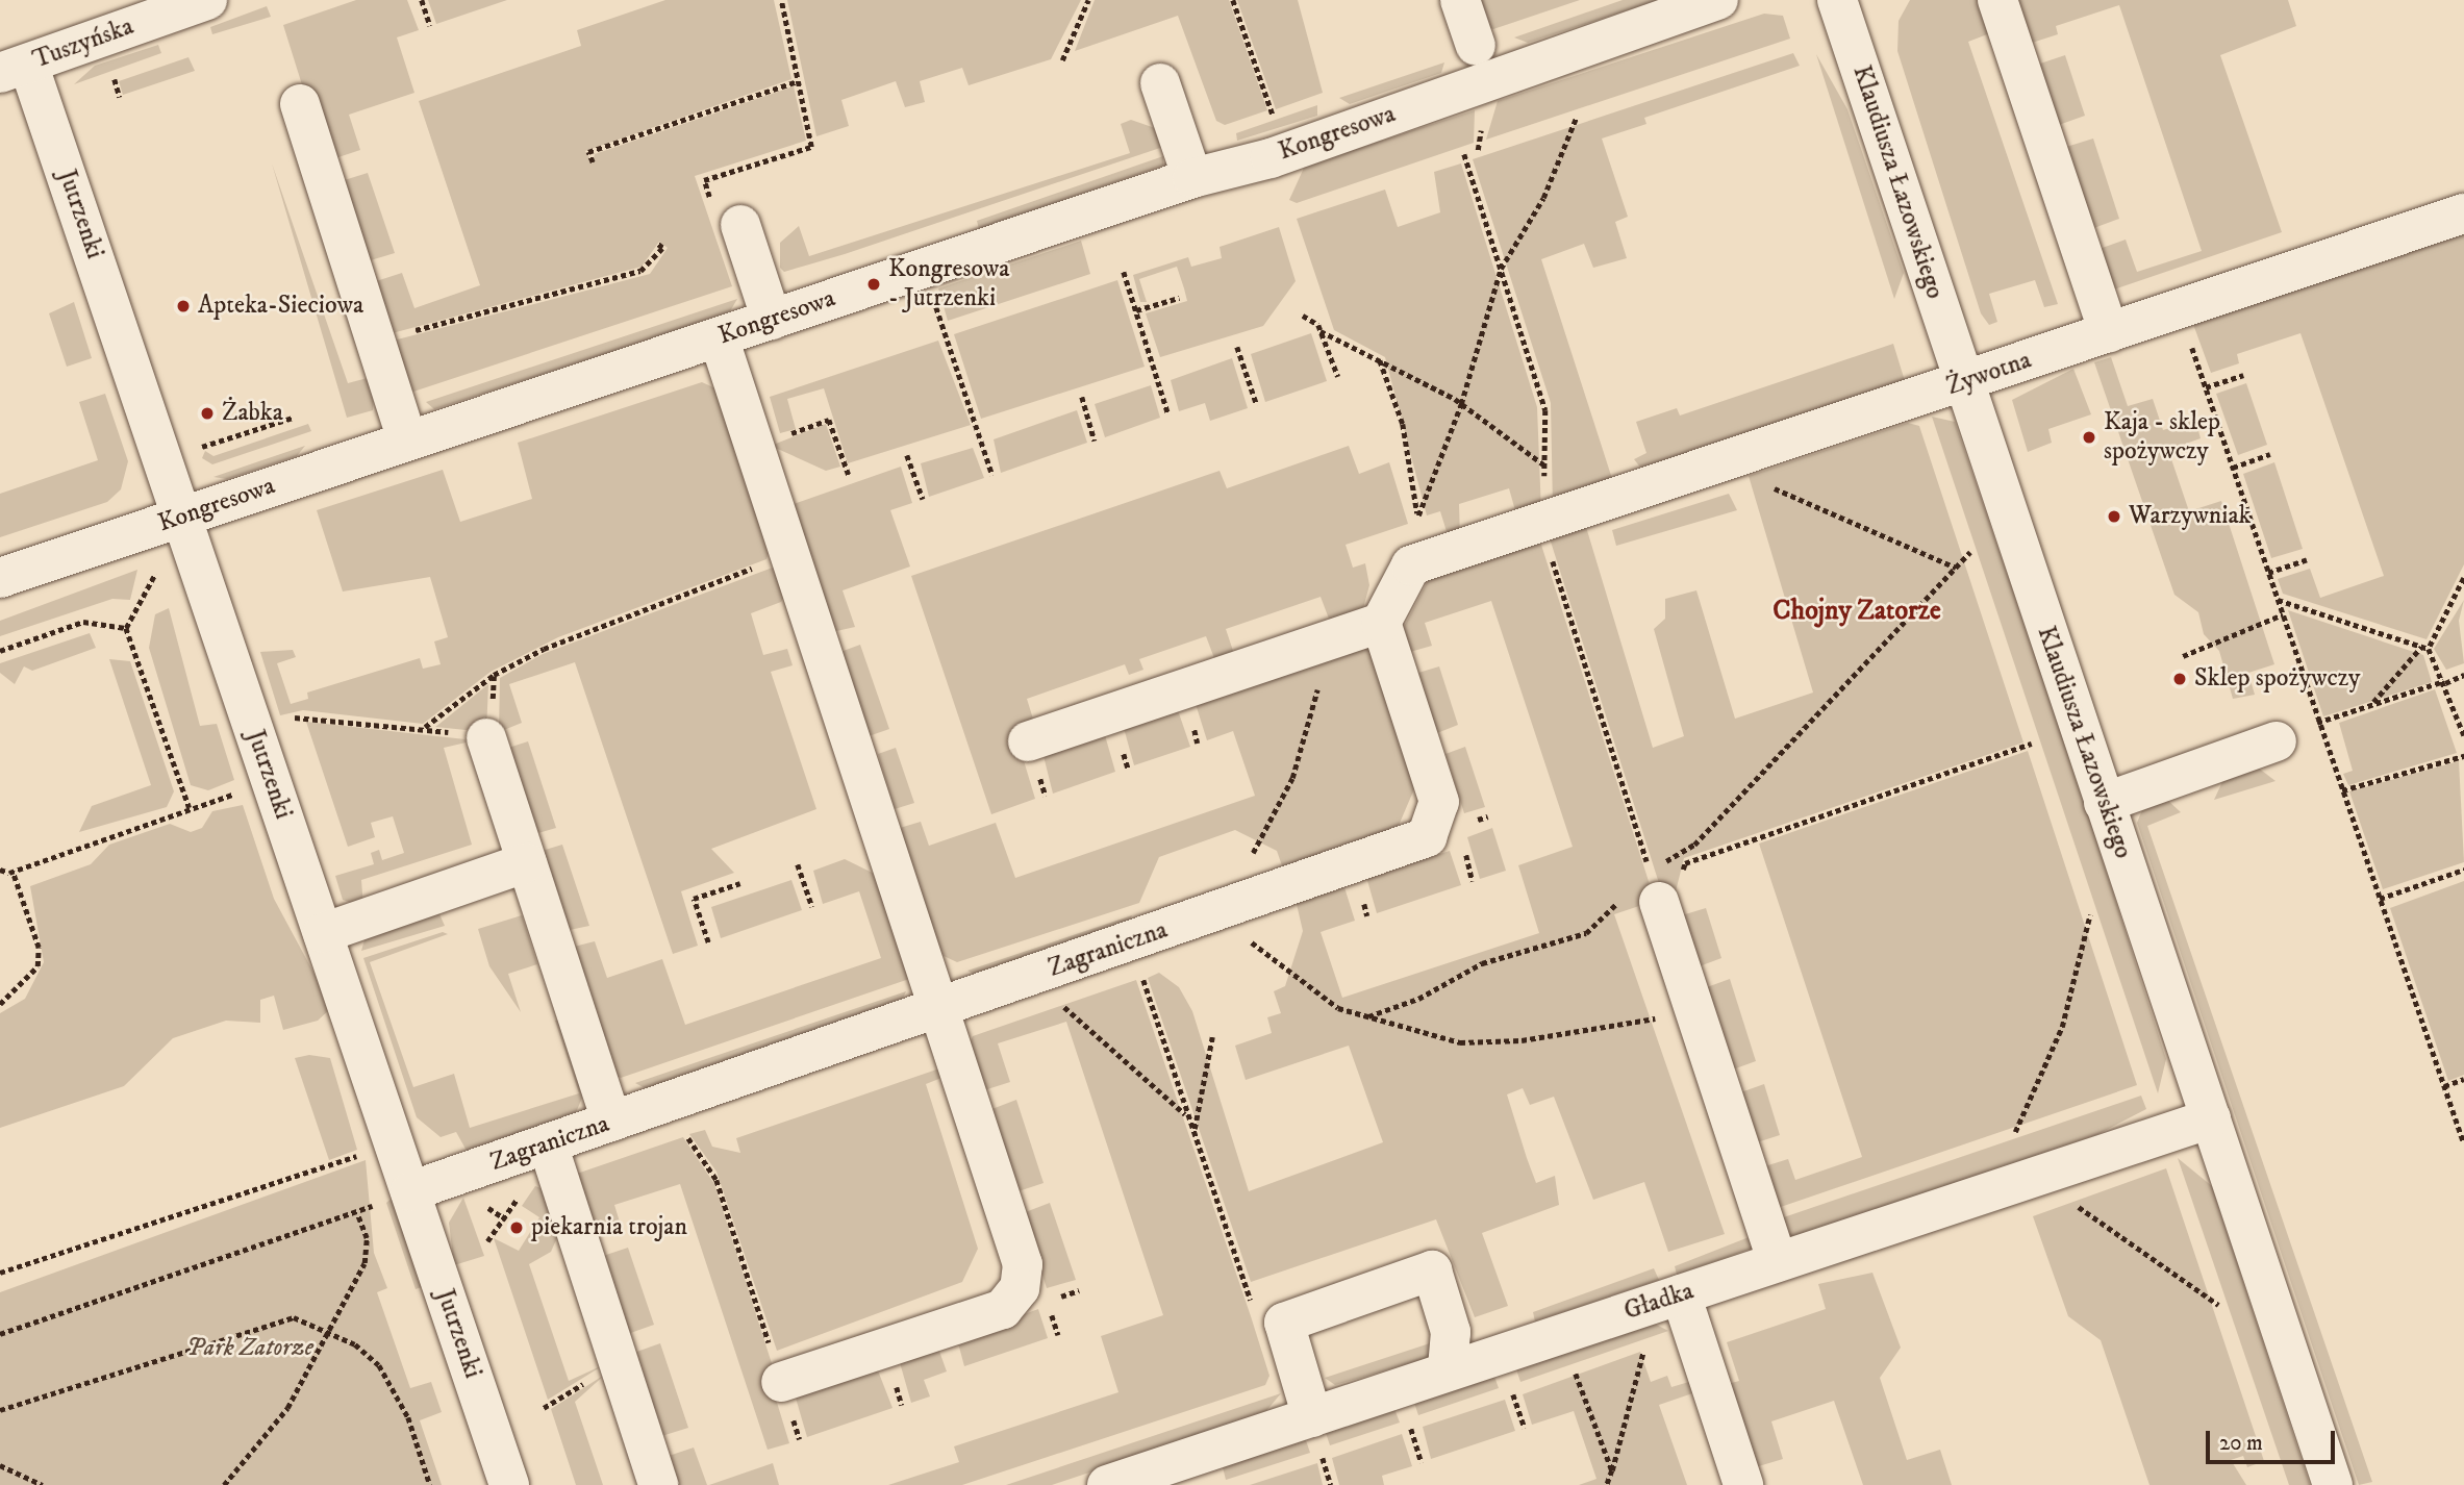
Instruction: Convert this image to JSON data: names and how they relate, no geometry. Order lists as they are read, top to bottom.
{
  "streets": {
    "street": [
      "Tuszyńska",
      "Kongresowa",
      "Klaudiusza Łazowskiego",
      "Jutrzenki",
      "Żywotna",
      "Zagraniczna",
      "Gładka"
    ]
  },
  "crossings": [
    ["Tuszyńska", "Jutrzenki"],
    ["Kongresowa", "Jutrzenki"],
    ["Klaudiusza Łazowskiego", "Żywotna"],
    ["Klaudiusza Łazowskiego", "Gładka"],
    ["Jutrzenki", "Zagraniczna"]
  ],
  "districts": ["Chojny Zatorze"],
  "parks": ["Park Zatorze"],
  "places": [
    "Kongresowa - Jutrzenki",
    "Apteka-Sieciowa",
    "Żabka",
    "Kaja - sklep spożywczy",
    "Warzywniak",
    "Sklep spożywczy",
    "piekarnia trojan"
  ],
  "scale_bar": "20 m"
}
